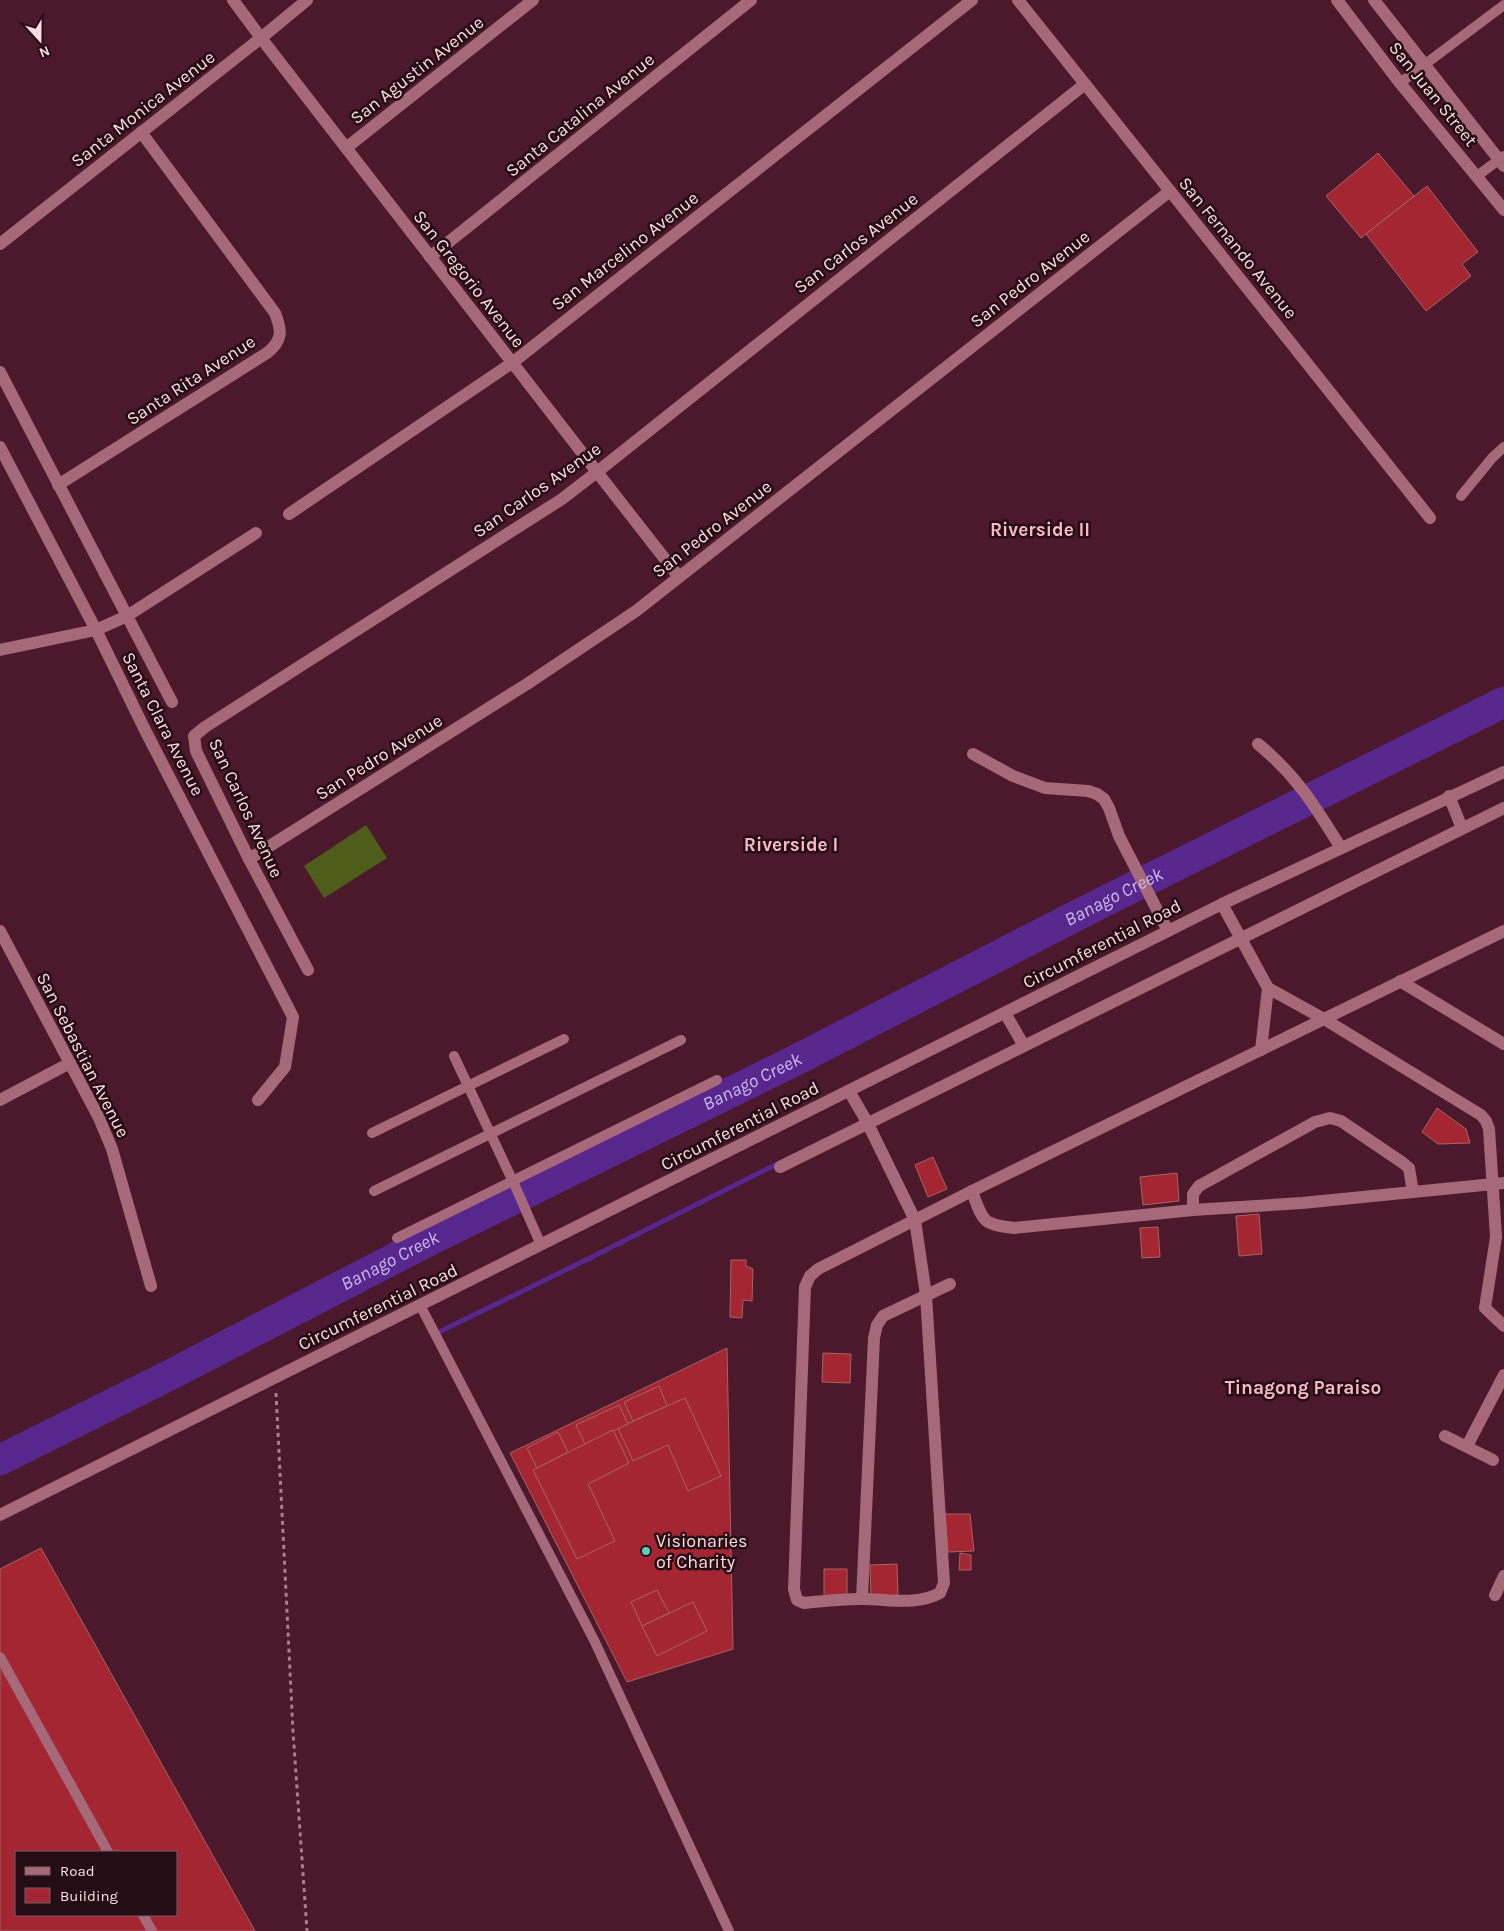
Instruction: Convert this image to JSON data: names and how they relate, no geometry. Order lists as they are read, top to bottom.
{
  "streets": {
    "street": [
      "San Agustin Avenue",
      "San Juan Street",
      "Santa Monica Avenue",
      "Santa Catalina Avenue",
      "San Carlos Avenue",
      "San Fernando Avenue",
      "San Marcelino Avenue",
      "San Gregorio Avenue",
      "San Pedro Avenue",
      "Santa Rita Avenue",
      "Santa Clara Avenue",
      "Circumferential Road",
      "San Sebastian Avenue"
    ]
  },
  "crossings": [
    ["San Agustin Avenue", "San Gregorio Avenue"],
    ["Santa Monica Avenue", "San Gregorio Avenue"],
    ["Santa Monica Avenue", "Santa Rita Avenue"],
    ["Santa Catalina Avenue", "San Gregorio Avenue"],
    ["San Carlos Avenue", "San Fernando Avenue"],
    ["San Carlos Avenue", "San Gregorio Avenue"],
    ["San Carlos Avenue", "San Pedro Avenue"],
    ["San Fernando Avenue", "San Pedro Avenue"],
    ["San Marcelino Avenue", "San Gregorio Avenue"],
    ["San Gregorio Avenue", "San Pedro Avenue"],
    ["Santa Rita Avenue", "Santa Clara Avenue"]
  ],
  "districts": ["Riverside II", "Riverside I", "Tinagong Paraiso"],
  "water": ["Banago Creek"],
  "places": ["Visionaries of Charity"],
  "legend": ["Road", "Building"],
  "north": "bottom"
}
